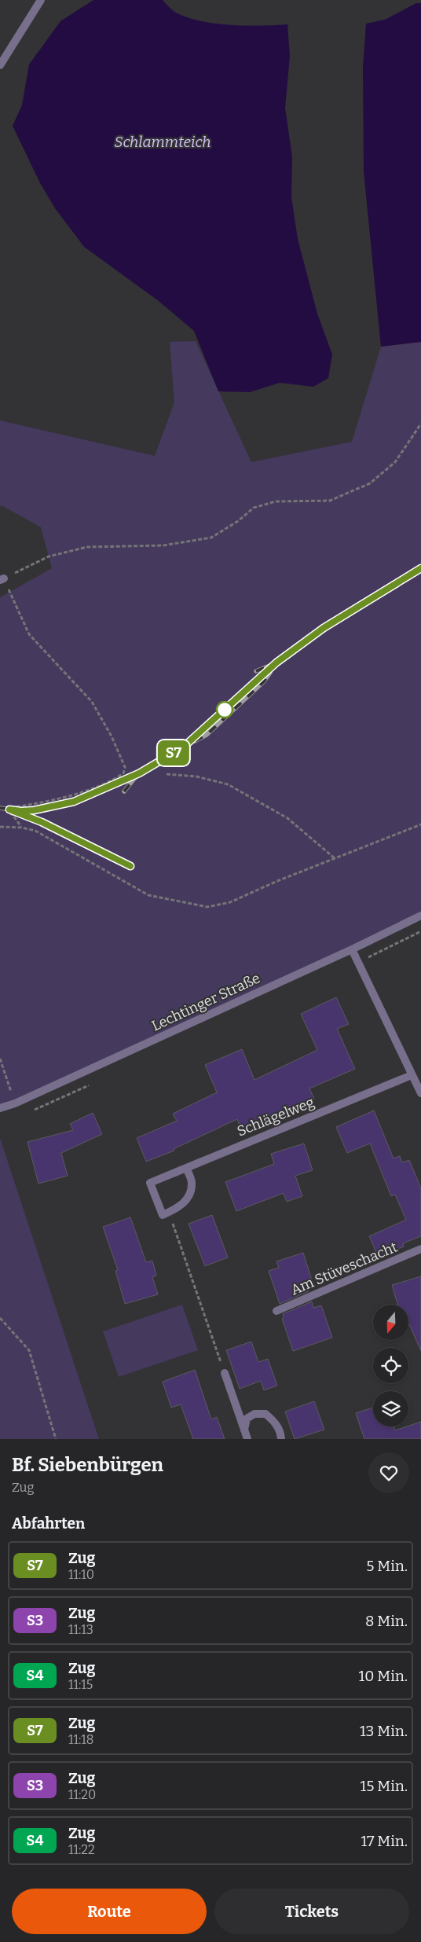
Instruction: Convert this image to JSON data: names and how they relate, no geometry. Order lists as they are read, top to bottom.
{
  "streets": {
    "street": ["Lechtinger Straße", "Schlägelweg", "Am Stüveschacht"]
  },
  "water": ["Schlammteich"],
  "north": "bottom",
  "page": {
    "on_map": "S7",
    "heading": [
      ["Bf. Siebenbürgen", "Zug"],
      "Abfahrten"
    ],
    "list": [
      {
        "mark": "S7",
        "name": "Zug",
        "note": "11:10",
        "value": "5 Min."
      },
      {
        "mark": "S3",
        "name": "Zug",
        "note": "11:13",
        "value": "8 Min."
      },
      {
        "mark": "S4",
        "name": "Zug",
        "note": "11:15",
        "value": "10 Min."
      },
      {
        "mark": "S7",
        "name": "Zug",
        "note": "11:18",
        "value": "13 Min."
      },
      {
        "mark": "S3",
        "name": "Zug",
        "note": "11:20",
        "value": "15 Min."
      },
      {
        "mark": "S4",
        "name": "Zug",
        "note": "11:22",
        "value": "17 Min."
      }
    ],
    "buttons": ["Route", "Tickets"]
  }
}
